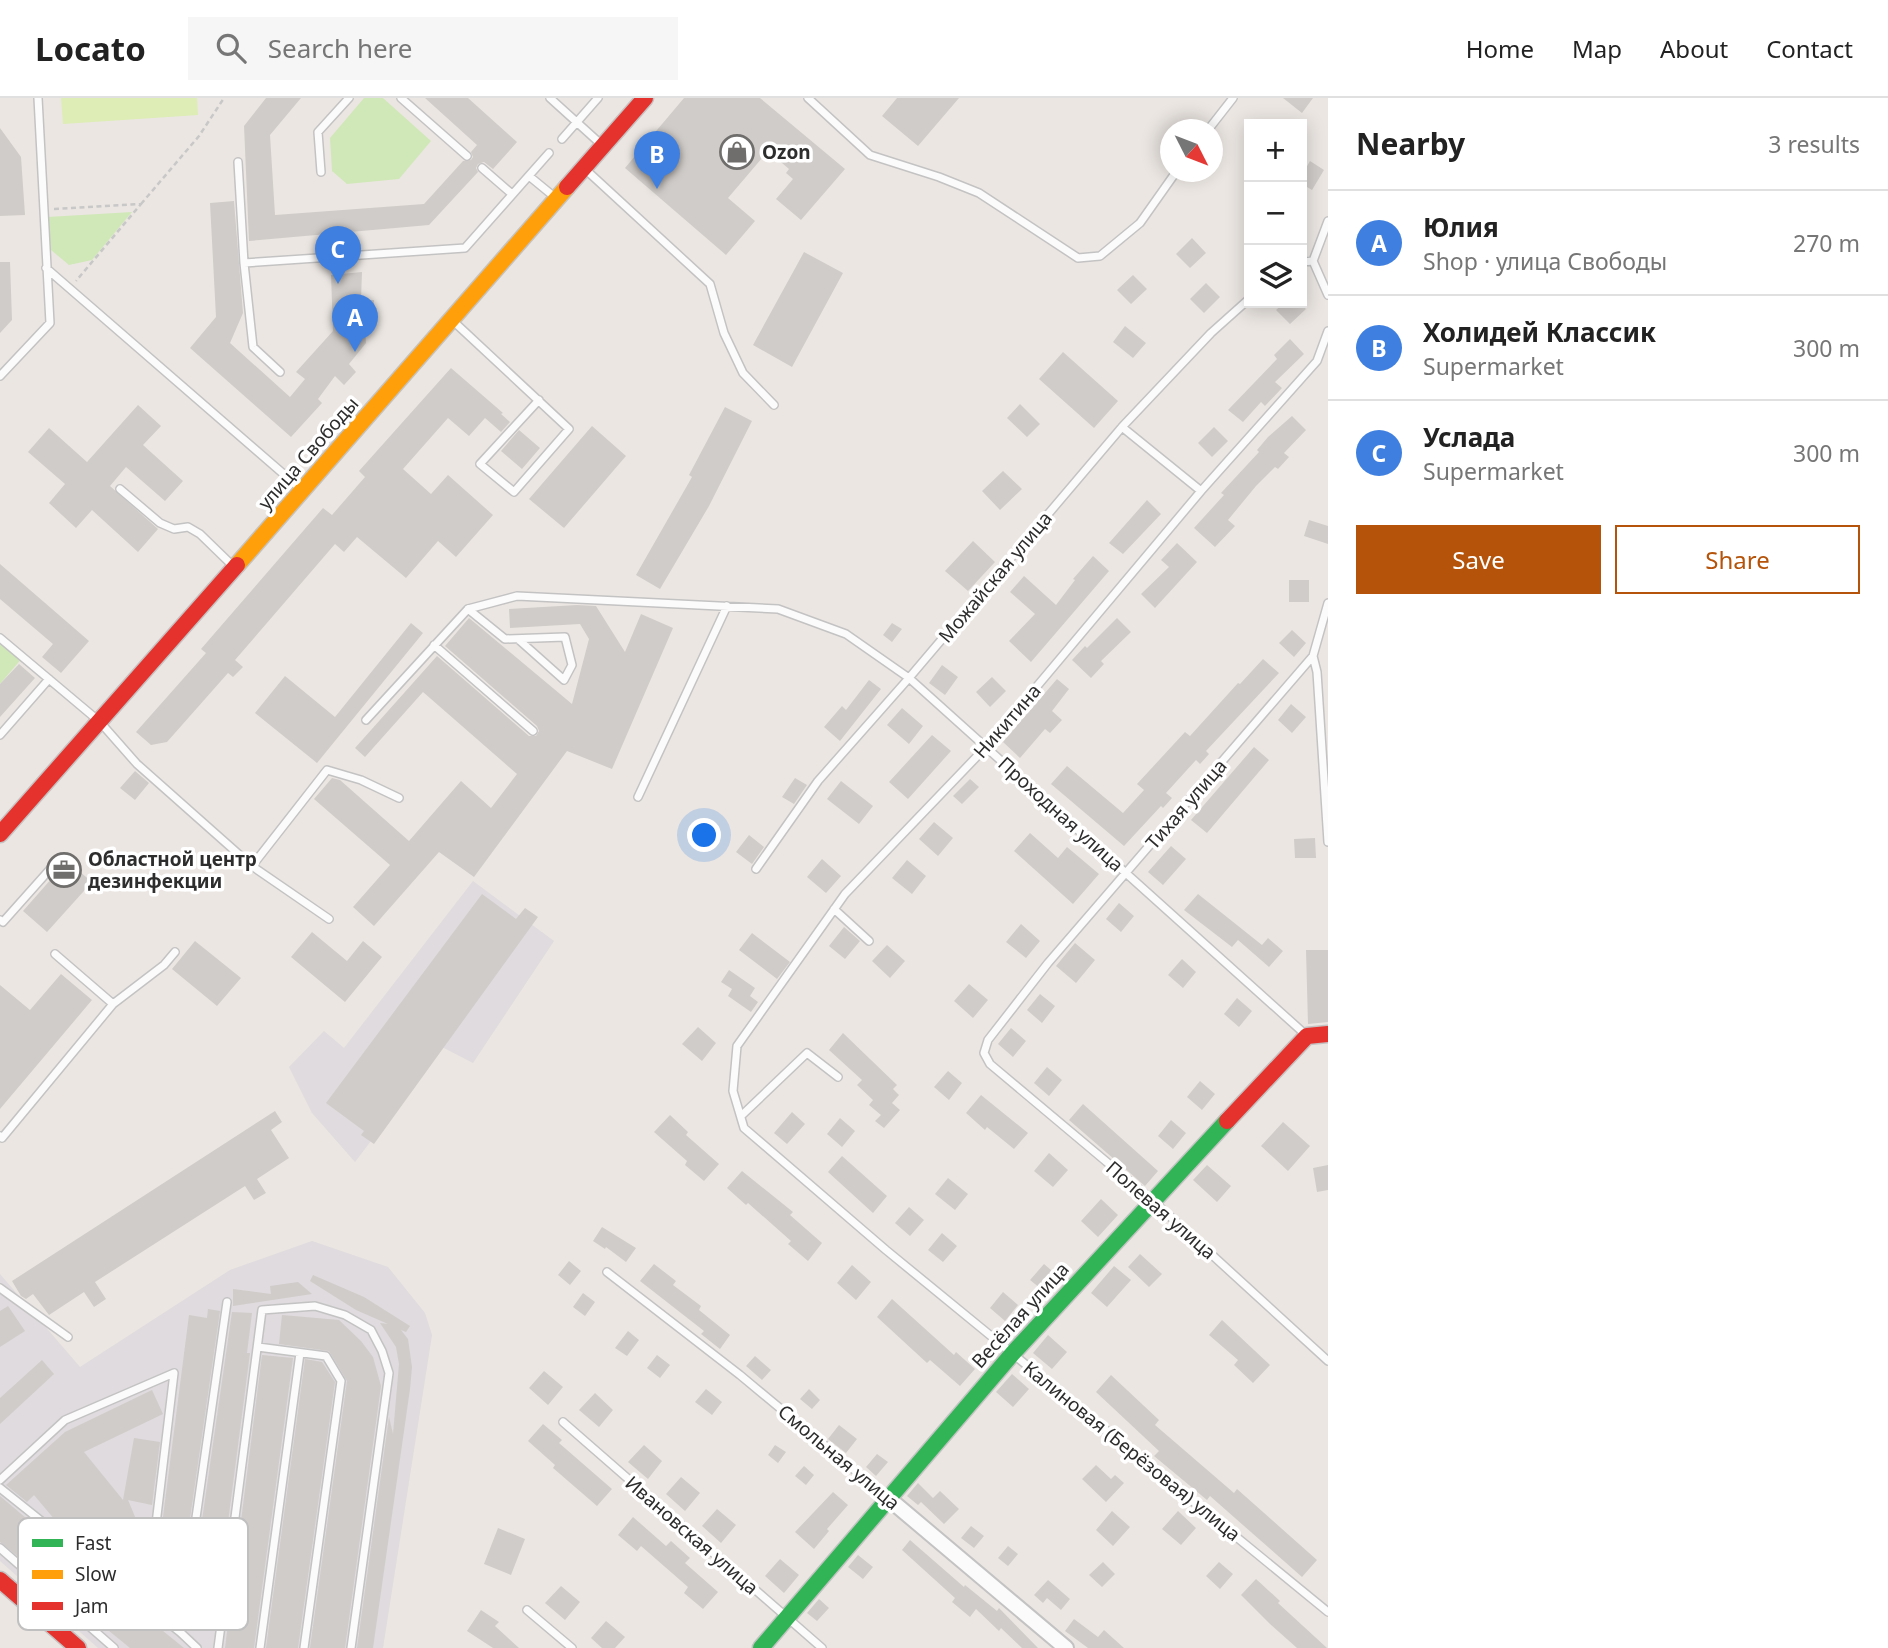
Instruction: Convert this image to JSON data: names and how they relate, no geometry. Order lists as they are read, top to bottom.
{
  "streets": {
    "street": ["улица Свободы", "Весёлая улица", "Смольная улица"],
    "lane": [
      "Можайская улица",
      "Никитина",
      "Тихая улица",
      "Проходная улица",
      "Полевая улица",
      "Калиновая (Берёзовая) улица",
      "Ивановская улица"
    ]
  },
  "crossings": [
    ["Можайская улица", "Проходная улица"],
    ["Никитина", "Проходная улица"],
    ["Никитина", "Калиновая (Берёзовая) улица"],
    ["Тихая улица", "Проходная улица"],
    ["Тихая улица", "Полевая улица"],
    ["Проходная улица", "Весёлая улица"],
    ["Полевая улица", "Весёлая улица"],
    ["Весёлая улица", "Калиновая (Берёзовая) улица"],
    ["Весёлая улица", "Смольная улица"],
    ["Весёлая улица", "Ивановская улица"]
  ],
  "places": {
    "shop": ["Ozon"],
    "office": ["Областной центр дезинфекции"]
  },
  "legend": ["Fast", "Slow", "Jam"],
  "north": "bottom right",
  "page": {
    "header": "Locato",
    "search": "Search here",
    "nav": [
      "Home",
      "Map",
      "About",
      "Contact"
    ],
    "heading": ["Nearby", "3 results"],
    "map_buttons": ["+", "−"],
    "pins": ["B", "C", "A"],
    "list": [
      {
        "mark": "A",
        "name": "Юлия",
        "note": "Shop · улица Свободы",
        "value": "270 m"
      },
      {
        "mark": "B",
        "name": "Холидей Классик",
        "note": "Supermarket",
        "value": "300 m"
      },
      {
        "mark": "C",
        "name": "Услада",
        "note": "Supermarket",
        "value": "300 m"
      }
    ],
    "buttons": ["Save", "Share"]
  }
}
